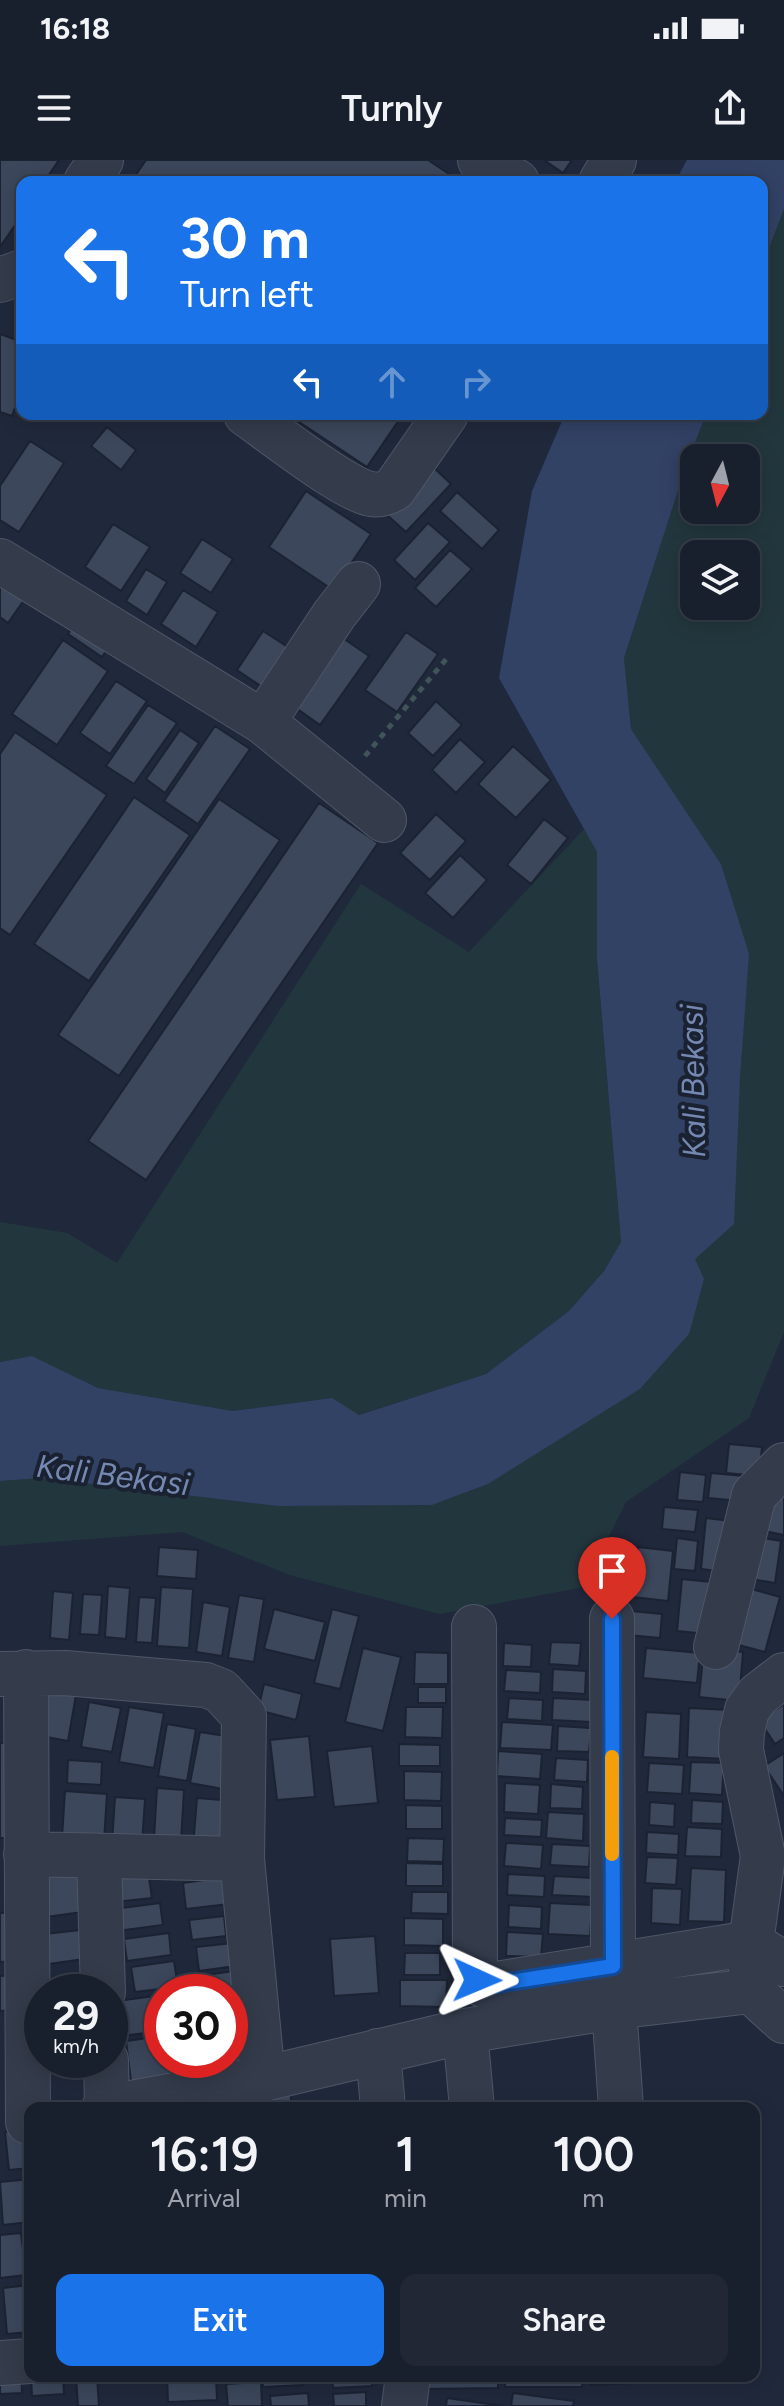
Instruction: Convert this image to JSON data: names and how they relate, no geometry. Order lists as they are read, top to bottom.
{
  "water": ["Kali Bekasi"],
  "north": "bottom",
  "page": {
    "status": "16:18",
    "header": "Turnly",
    "turn": ["30 m", "Turn left"],
    "speed": "29 km/h",
    "limit": "30",
    "eta": [
      "16:19",
      "Arrival",
      "1",
      "min",
      "100",
      "m"
    ],
    "buttons": ["Exit", "Share"]
  }
}
